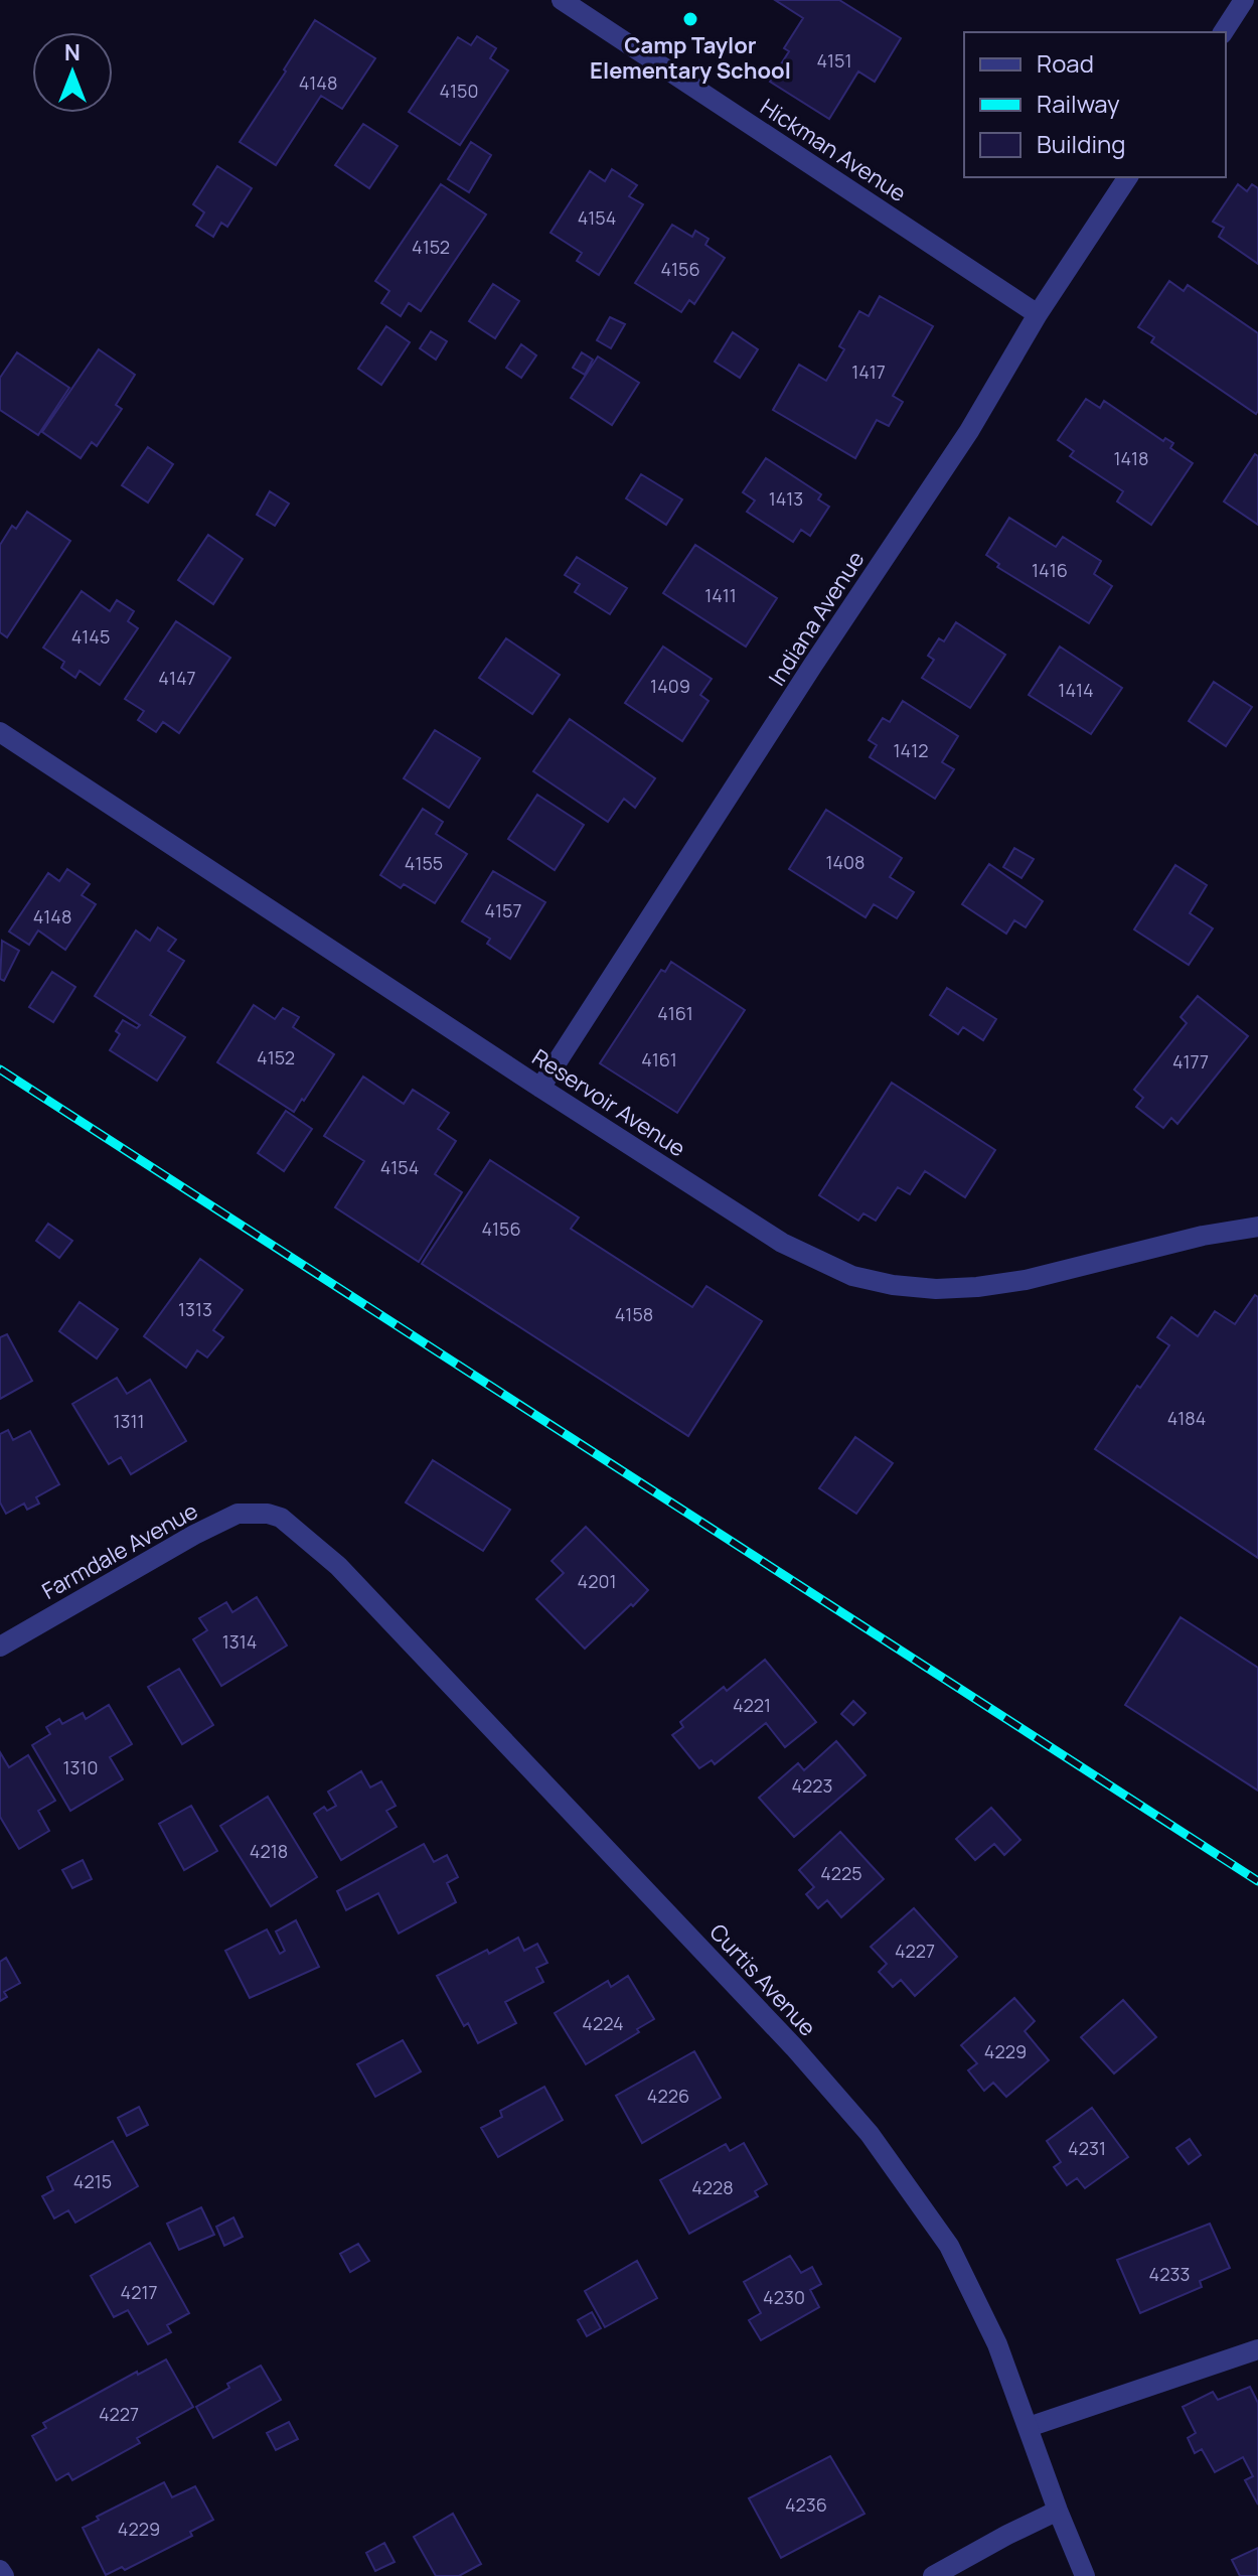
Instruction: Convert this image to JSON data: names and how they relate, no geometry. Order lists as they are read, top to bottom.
{
  "streets": {
    "street": [
      "Hickman Avenue",
      "Indiana Avenue",
      "Reservoir Avenue",
      "Farmdale Avenue",
      "Curtis Avenue"
    ]
  },
  "crossings": [
    ["Hickman Avenue", "Indiana Avenue"],
    ["Indiana Avenue", "Reservoir Avenue"],
    ["Farmdale Avenue", "Curtis Avenue"]
  ],
  "places": ["Camp Taylor Elementary School"],
  "house_numbers": [
    "4151",
    "4148",
    "4150",
    "4154",
    "4152",
    "4156",
    "1417",
    "1418",
    "1413",
    "1416",
    "1411",
    "4145",
    "4147",
    "1409",
    "1414",
    "1412",
    "1408",
    "4155",
    "4157",
    "4148",
    "4161",
    "4152",
    "4161",
    "4177",
    "4154",
    "4156",
    "1313",
    "4158",
    "4184",
    "1311",
    "4201",
    "1314",
    "4221",
    "1310",
    "4223",
    "4218",
    "4225",
    "4227",
    "4224",
    "4229",
    "4226",
    "4231",
    "4215",
    "4228",
    "4233",
    "4217",
    "4230",
    "4227",
    "4236",
    "4229"
  ],
  "legend": ["Road", "Railway", "Building"],
  "north": "top"
}
